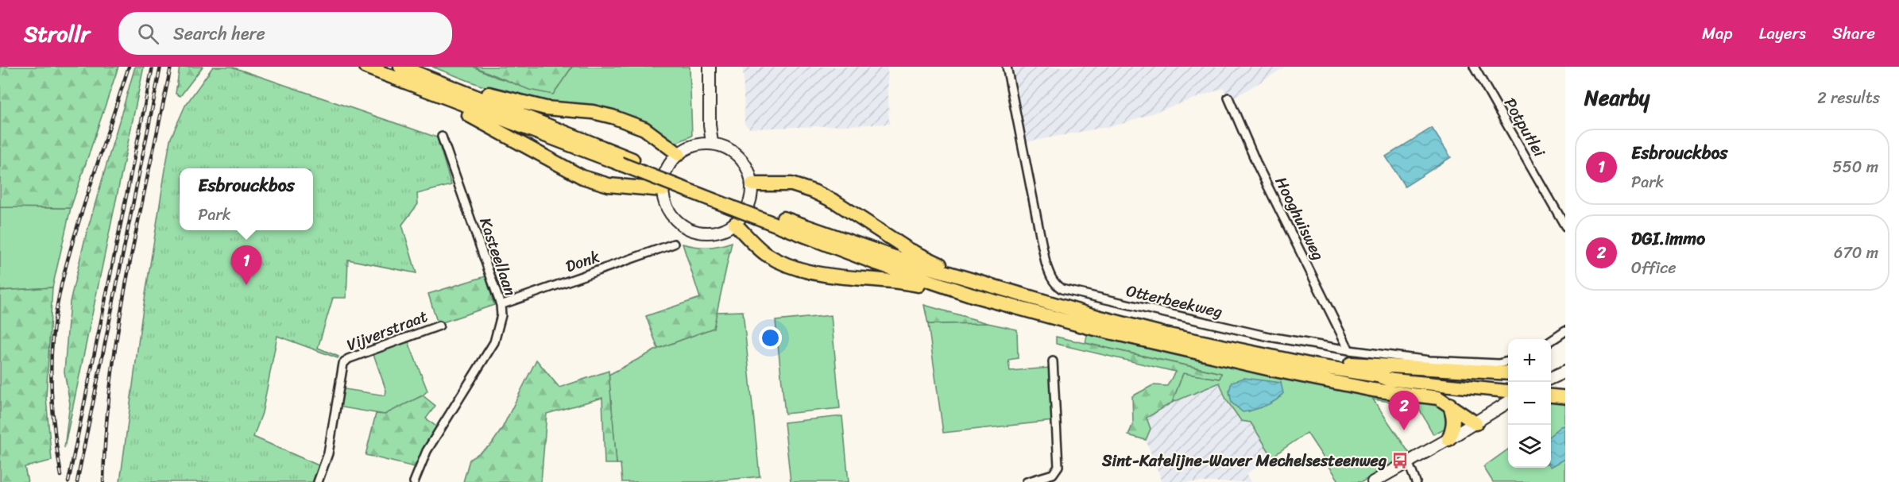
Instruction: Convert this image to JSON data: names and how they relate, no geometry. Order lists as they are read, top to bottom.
{
  "streets": {
    "street": [
      "Potputlei",
      "Hooghuisweg",
      "Kasteellaan",
      "Donk",
      "Otterbeekweg",
      "Vijverstraat"
    ]
  },
  "crossings": [
    ["Hooghuisweg", "Otterbeekweg"],
    ["Kasteellaan", "Donk"]
  ],
  "places": {
    "bus stop": ["Sint-Katelijne-Waver Mechelsesteenweg"]
  },
  "page": {
    "header": "Strollr",
    "search": "Search here",
    "nav": ["Map", "Layers", "Share"],
    "heading": ["Nearby", "2 results"],
    "list": [
      {
        "mark": "1",
        "name": "Esbrouckbos",
        "note": "Park",
        "value": "550 m"
      },
      {
        "mark": "2",
        "name": "DGI.immo",
        "note": "Office",
        "value": "670 m"
      }
    ],
    "popup": ["Esbrouckbos", "Park"],
    "pins": ["1", "2"],
    "map_buttons": ["+", "−"]
  }
}
